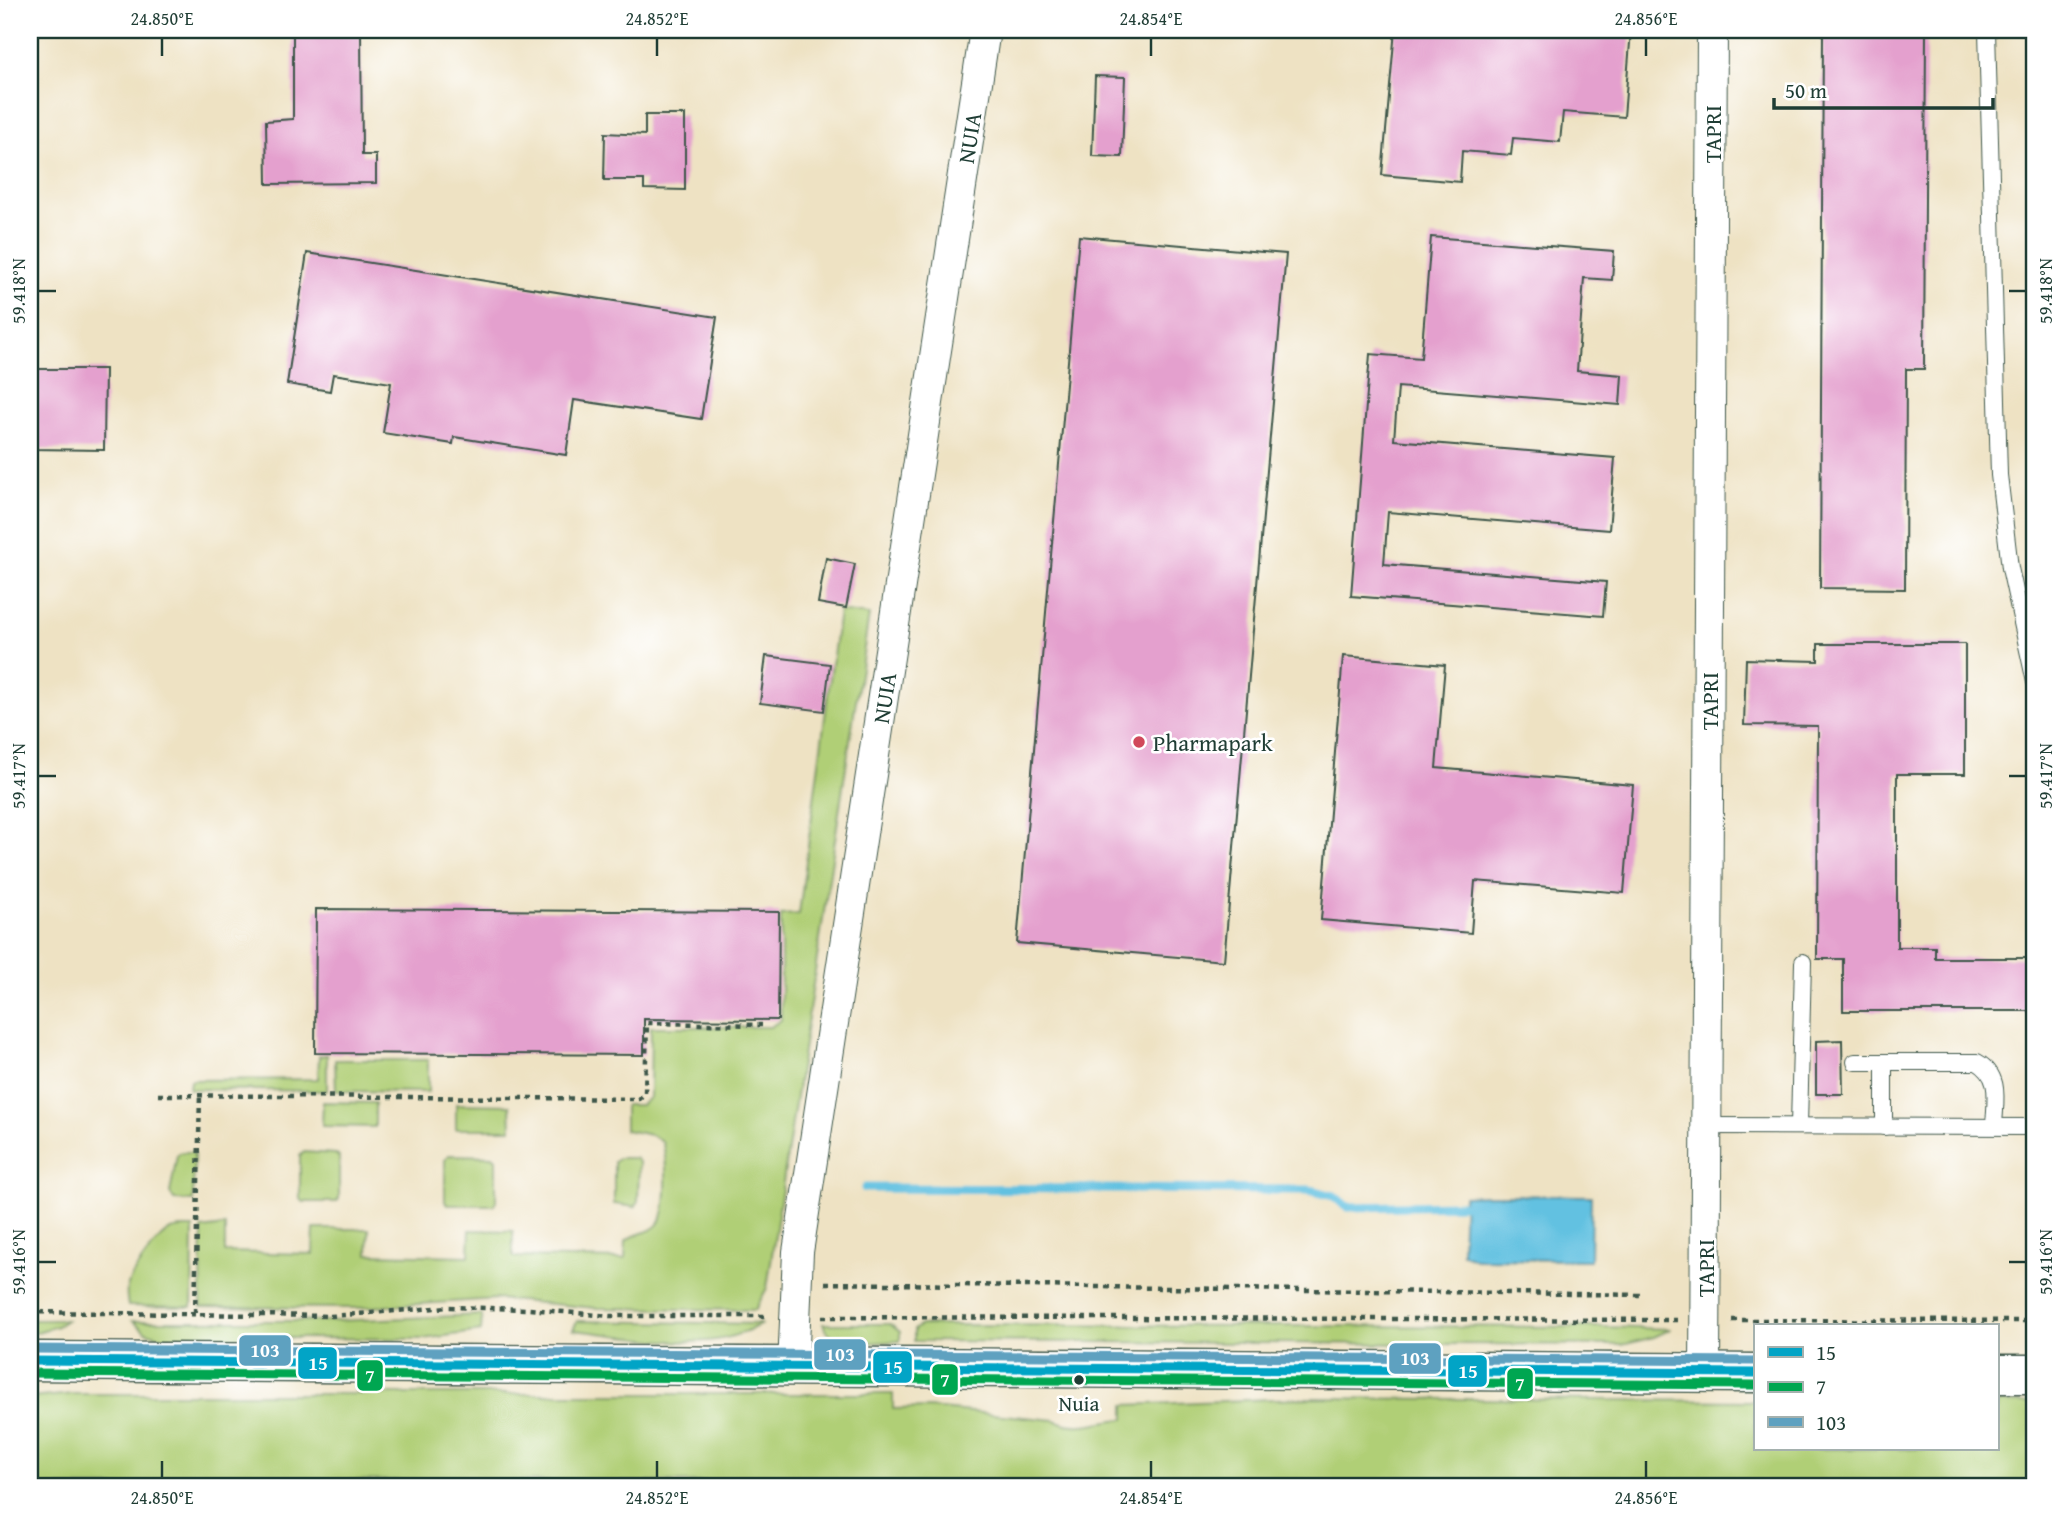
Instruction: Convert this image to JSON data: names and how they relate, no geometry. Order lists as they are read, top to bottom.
{
  "streets": {
    "street": ["TAPRI", "NUIA"]
  },
  "places": ["Pharmapark", "Nuia"],
  "lines": ["transit line 103", "transit line 15", "transit line 7"],
  "legend": ["15", "7", "103"],
  "scale_bar": "50 m",
  "coordinates": [
    "24.850°E",
    "24.852°E",
    "24.854°E",
    "24.856°E",
    "59.418°N",
    "59.417°N",
    "59.416°N"
  ]
}
